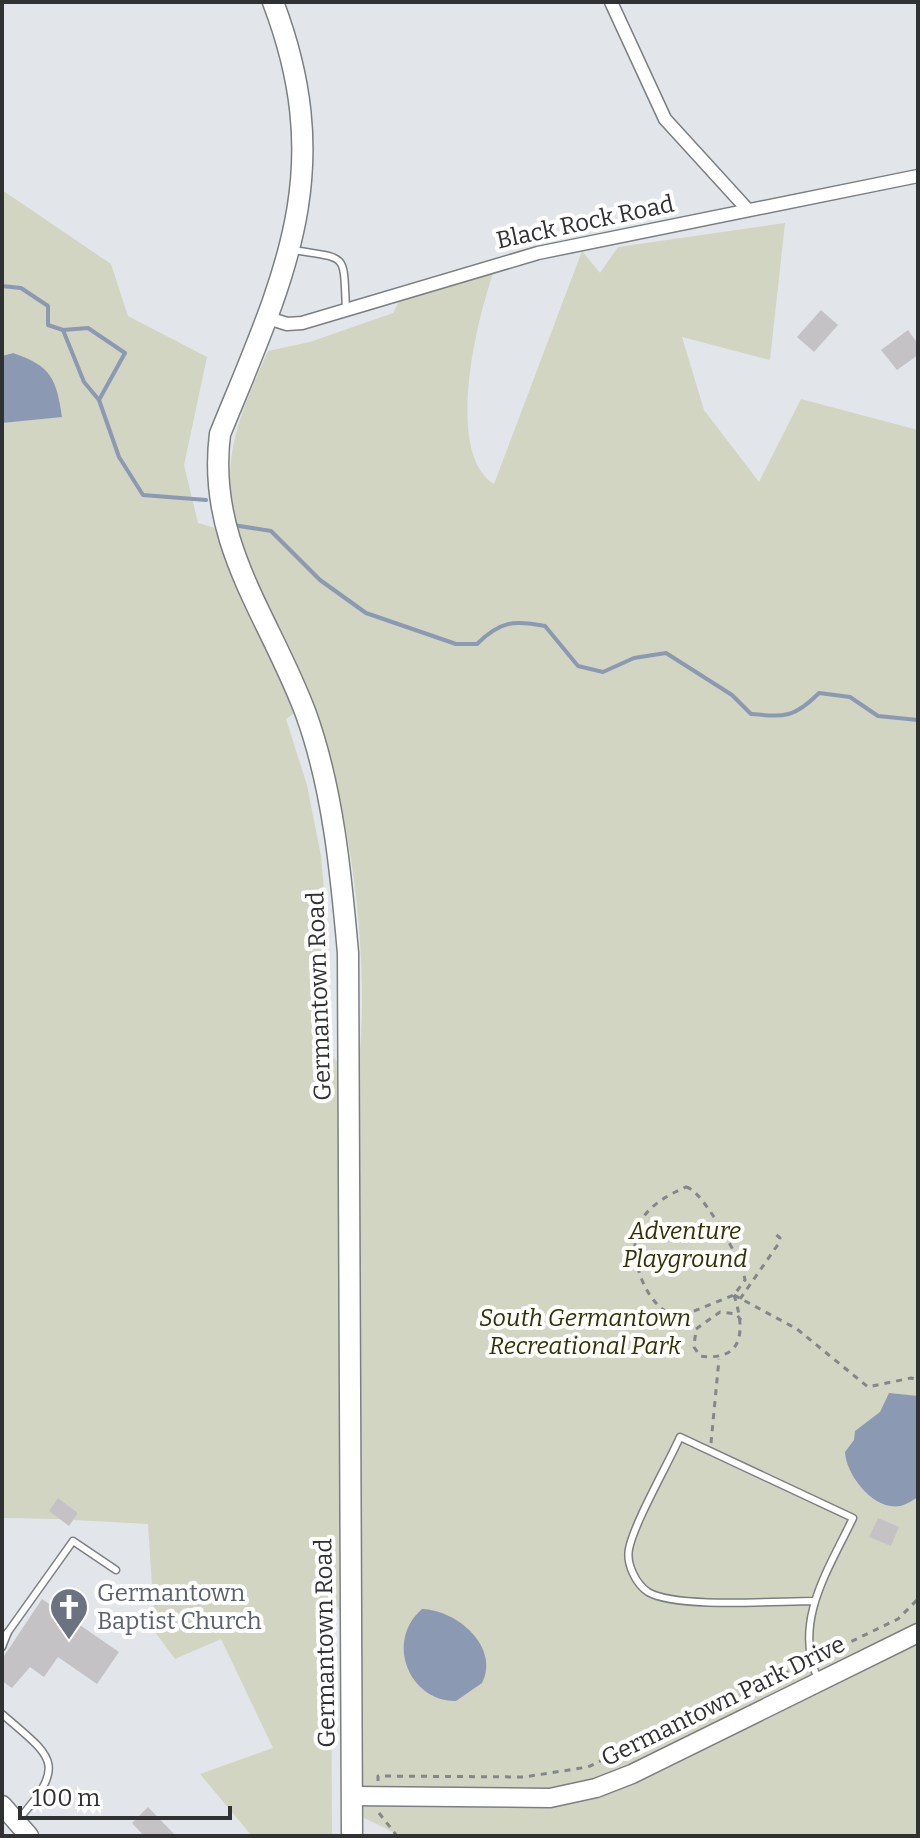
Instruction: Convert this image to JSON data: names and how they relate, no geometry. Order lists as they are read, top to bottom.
{
  "streets": {
    "main road": ["Germantown Road"],
    "street": ["Black Rock Road", "Germantown Park Drive"]
  },
  "crossings": [
    ["Black Rock Road", "Germantown Road"],
    ["Germantown Road", "Germantown Park Drive"]
  ],
  "parks": ["Adventure Playground", "South Germantown Recreational Park"],
  "places": {
    "church": ["Germantown Baptist Church"]
  },
  "scale_bar": "100 m"
}
